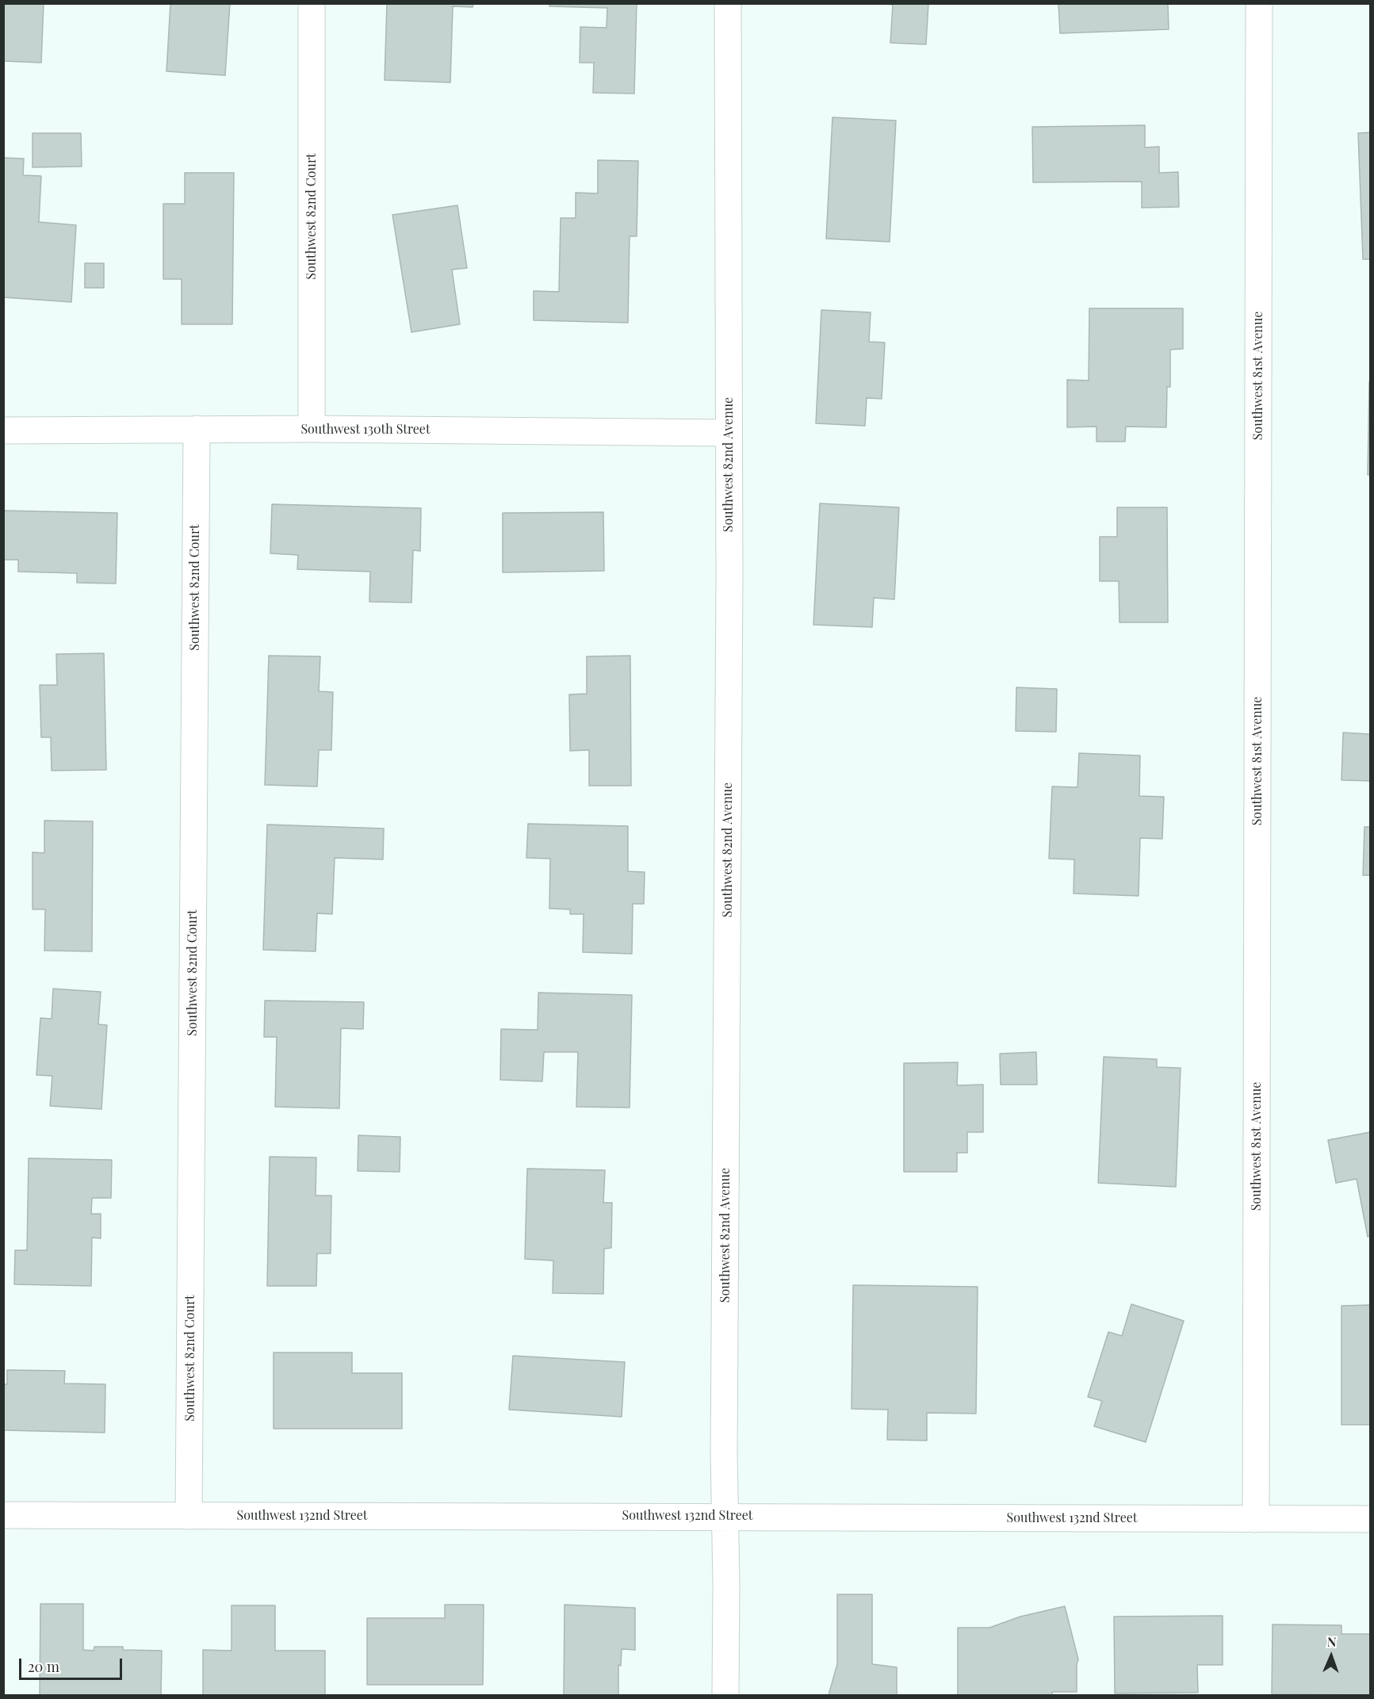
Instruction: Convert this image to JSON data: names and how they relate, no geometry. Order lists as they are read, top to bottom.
{
  "streets": {
    "street": [
      "Southwest 82nd Court",
      "Southwest 81st Avenue",
      "Southwest 130th Street",
      "Southwest 82nd Avenue",
      "Southwest 132nd Street"
    ]
  },
  "crossings": [
    ["Southwest 82nd Court", "Southwest 130th Street"],
    ["Southwest 82nd Court", "Southwest 132nd Street"],
    ["Southwest 81st Avenue", "Southwest 132nd Street"],
    ["Southwest 130th Street", "Southwest 82nd Avenue"],
    ["Southwest 82nd Avenue", "Southwest 132nd Street"]
  ],
  "scale_bar": "20 m",
  "north": "top"
}
